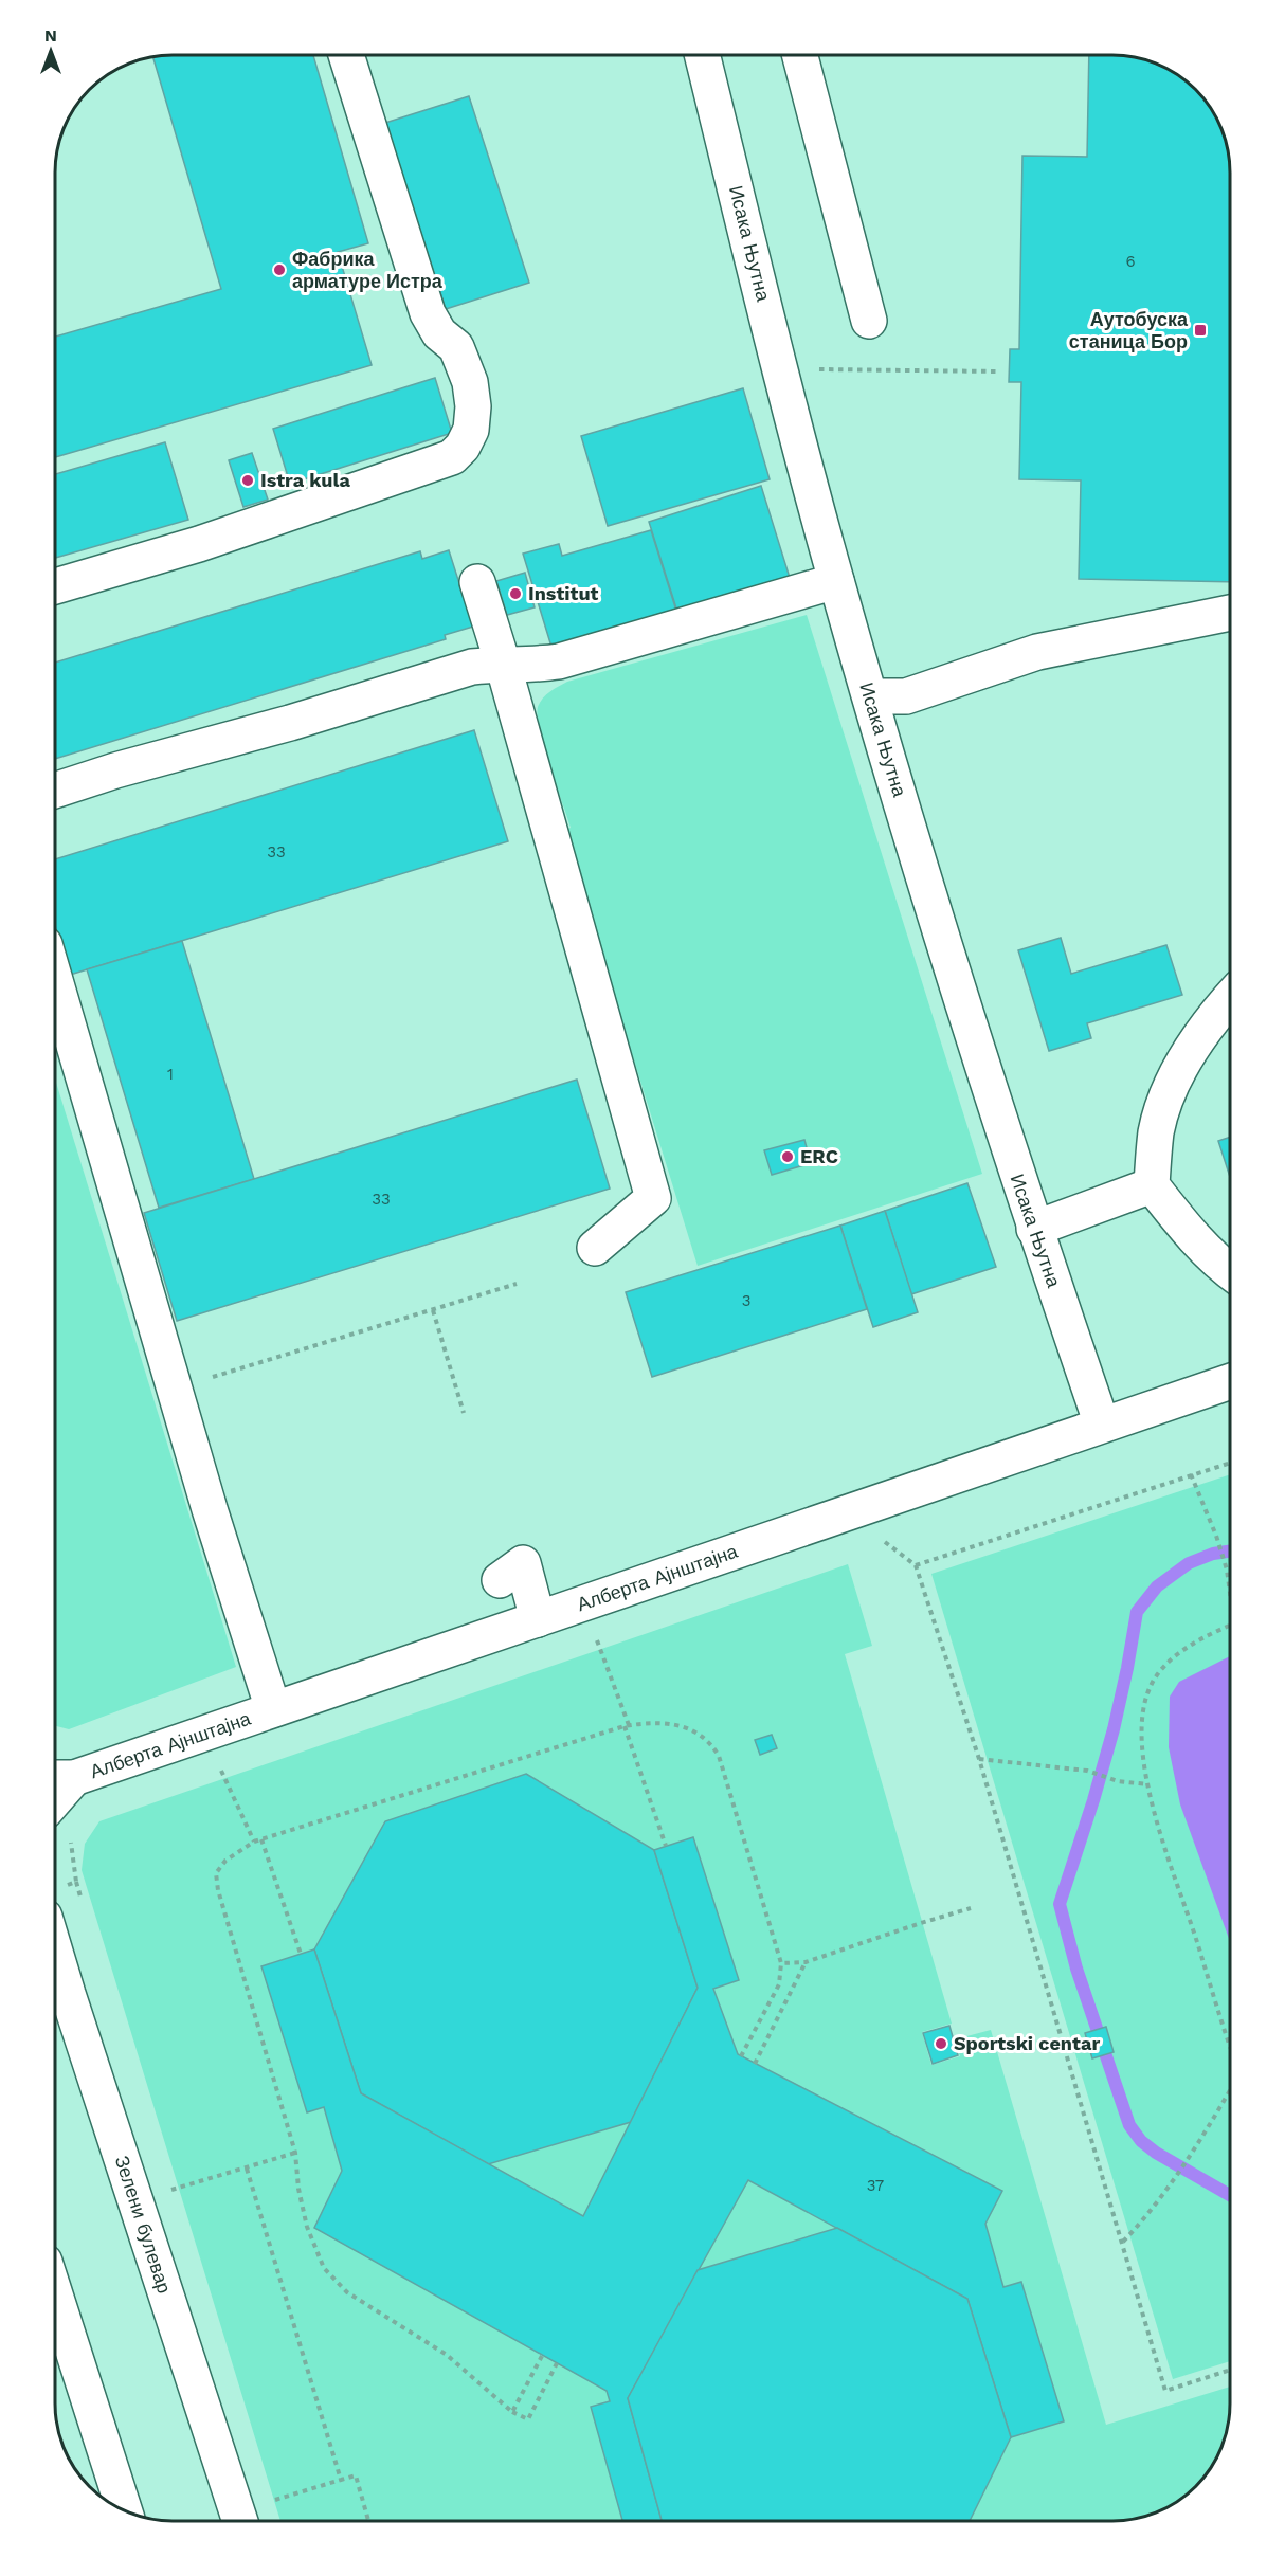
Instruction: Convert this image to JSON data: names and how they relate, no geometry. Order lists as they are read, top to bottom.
{
  "streets": {
    "street": ["Исака Њутна", "Алберта Ајнштајна", "Зелени булевар"]
  },
  "crossings": [
    ["Исака Њутна", "Алберта Ајнштајна"]
  ],
  "places": {
    "other": [
      "Фабрика арматуре Истра",
      "Istra kula",
      "Institut",
      "ERC",
      "Sportski centar"
    ],
    "transit": ["Аутобуска станица Бор"]
  },
  "house_numbers": [
    "6",
    "33",
    "1",
    "33",
    "3",
    "37"
  ],
  "north": "top"
}
